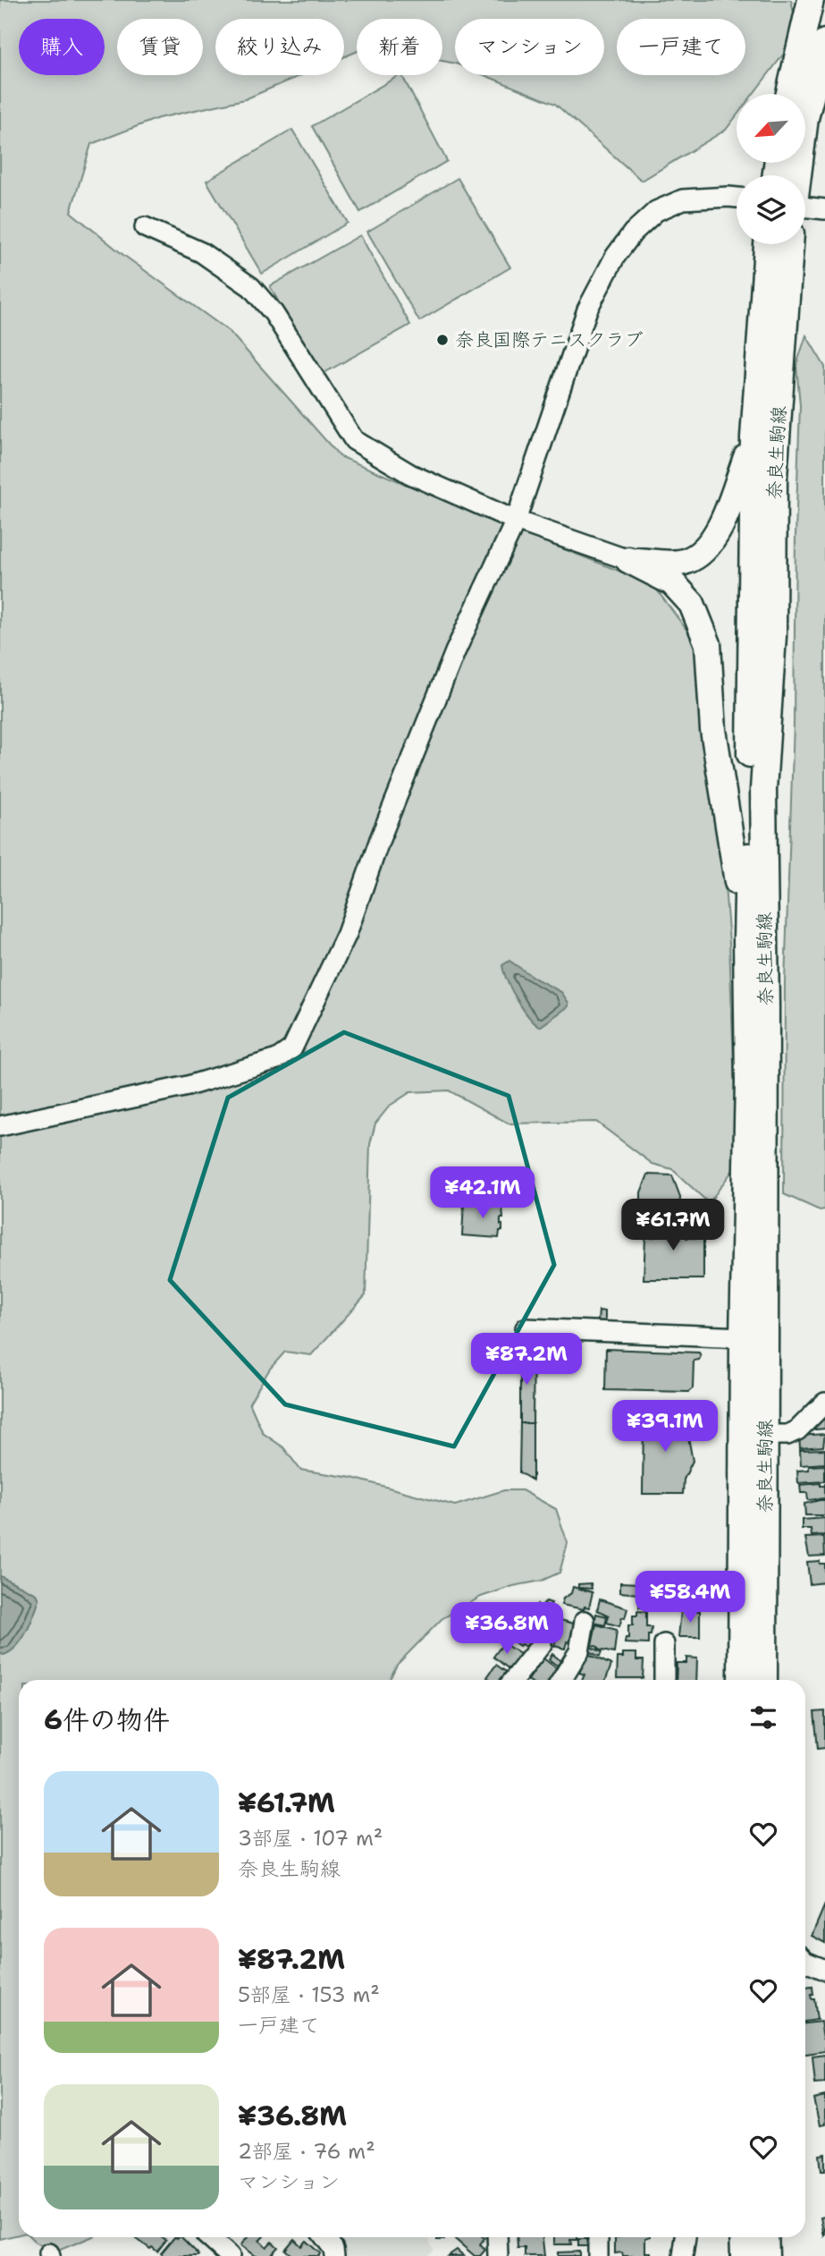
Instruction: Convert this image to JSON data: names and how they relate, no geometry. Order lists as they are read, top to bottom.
{
  "streets": {
    "main road": ["奈良生駒線"]
  },
  "places": ["奈良国際テニスクラブ"],
  "north": "bottom left",
  "page": {
    "chip": [
      "購入",
      "賃貸",
      "絞り込み",
      "新着",
      "マンション",
      "一戸建て"
    ],
    "price": [
      "¥42.1M",
      "¥61.7M",
      "¥87.2M",
      "¥39.1M",
      "¥58.4M",
      "¥36.8M"
    ],
    "heading": "6件の物件",
    "list": [
      {
        "name": "¥61.7M",
        "note": "3部屋 · 107 m² · 奈良生駒線"
      },
      {
        "name": "¥87.2M",
        "note": "5部屋 · 153 m² · 一戸建て"
      },
      {
        "name": "¥36.8M",
        "note": "2部屋 · 76 m² · マンション"
      }
    ]
  }
}
